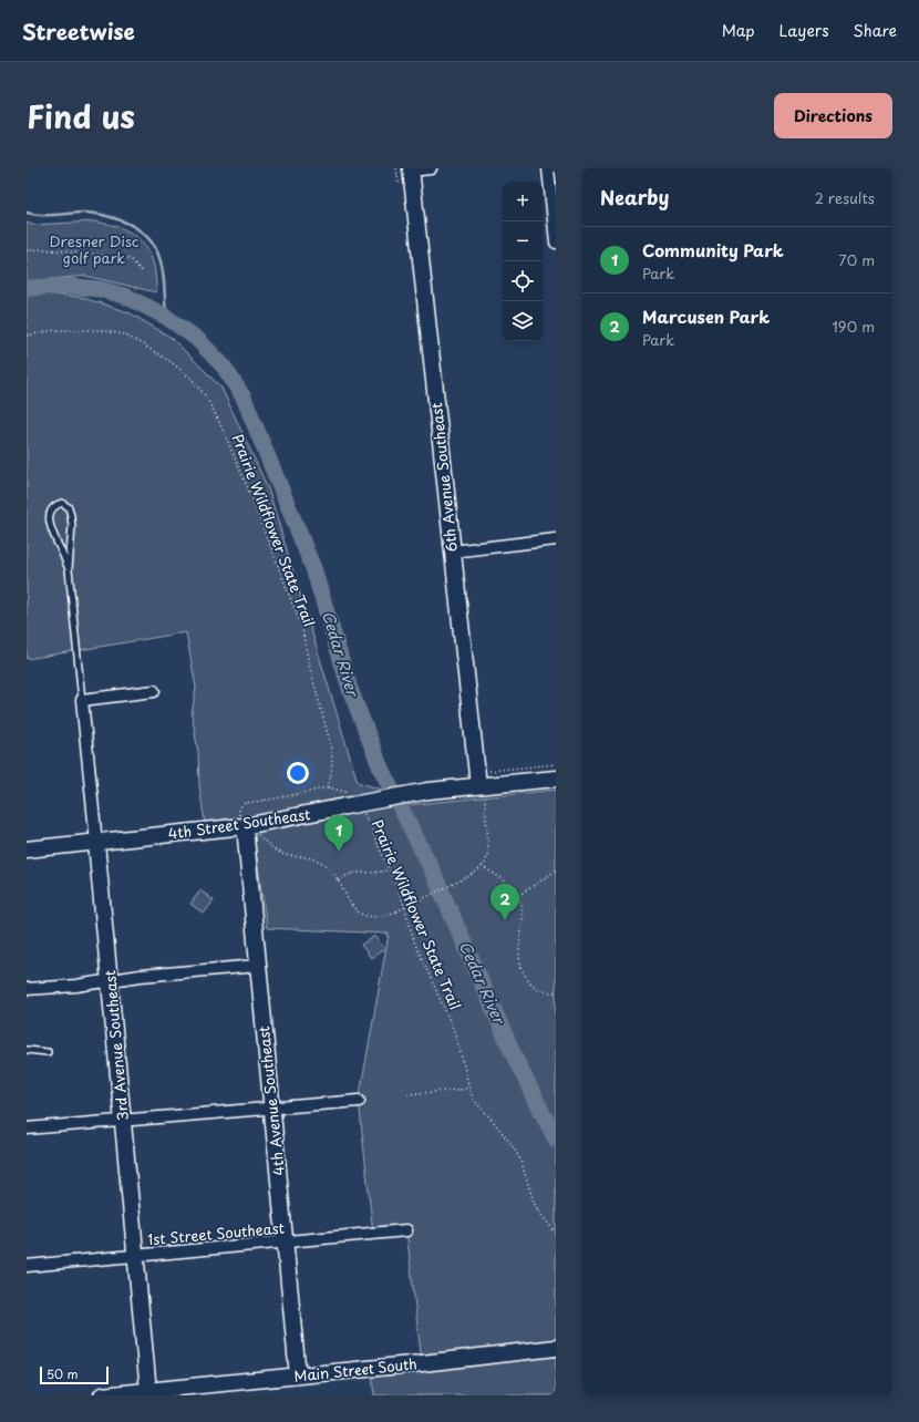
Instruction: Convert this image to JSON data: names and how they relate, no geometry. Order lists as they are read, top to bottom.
{
  "streets": {
    "street": [
      "6th Avenue Southeast",
      "4th Street Southeast",
      "3rd Avenue Southeast",
      "4th Avenue Southeast",
      "1st Street Southeast",
      "Main Street South"
    ],
    "path": ["Prairie Wildflower State Trail"]
  },
  "crossings": [
    ["6th Avenue Southeast", "4th Street Southeast"],
    ["4th Street Southeast", "3rd Avenue Southeast"],
    ["4th Street Southeast", "4th Avenue Southeast"],
    ["3rd Avenue Southeast", "1st Street Southeast"],
    ["3rd Avenue Southeast", "Main Street South"],
    ["4th Avenue Southeast", "1st Street Southeast"],
    ["4th Avenue Southeast", "Main Street South"]
  ],
  "water": ["Cedar River"],
  "parks": ["Dresner Disc golf park"],
  "scale_bar": "50 m",
  "page": {
    "header": "Streetwise",
    "nav": ["Map", "Layers", "Share"],
    "title": "Find us",
    "buttons": "Directions",
    "heading": ["Nearby", "2 results"],
    "map_buttons": ["+", "−"],
    "list": [
      {
        "mark": "1",
        "name": "Community Park",
        "note": "Park",
        "value": "70 m"
      },
      {
        "mark": "2",
        "name": "Marcusen Park",
        "note": "Park",
        "value": "190 m"
      }
    ],
    "pins": ["1", "2"],
    "scale": "50 m"
  }
}
